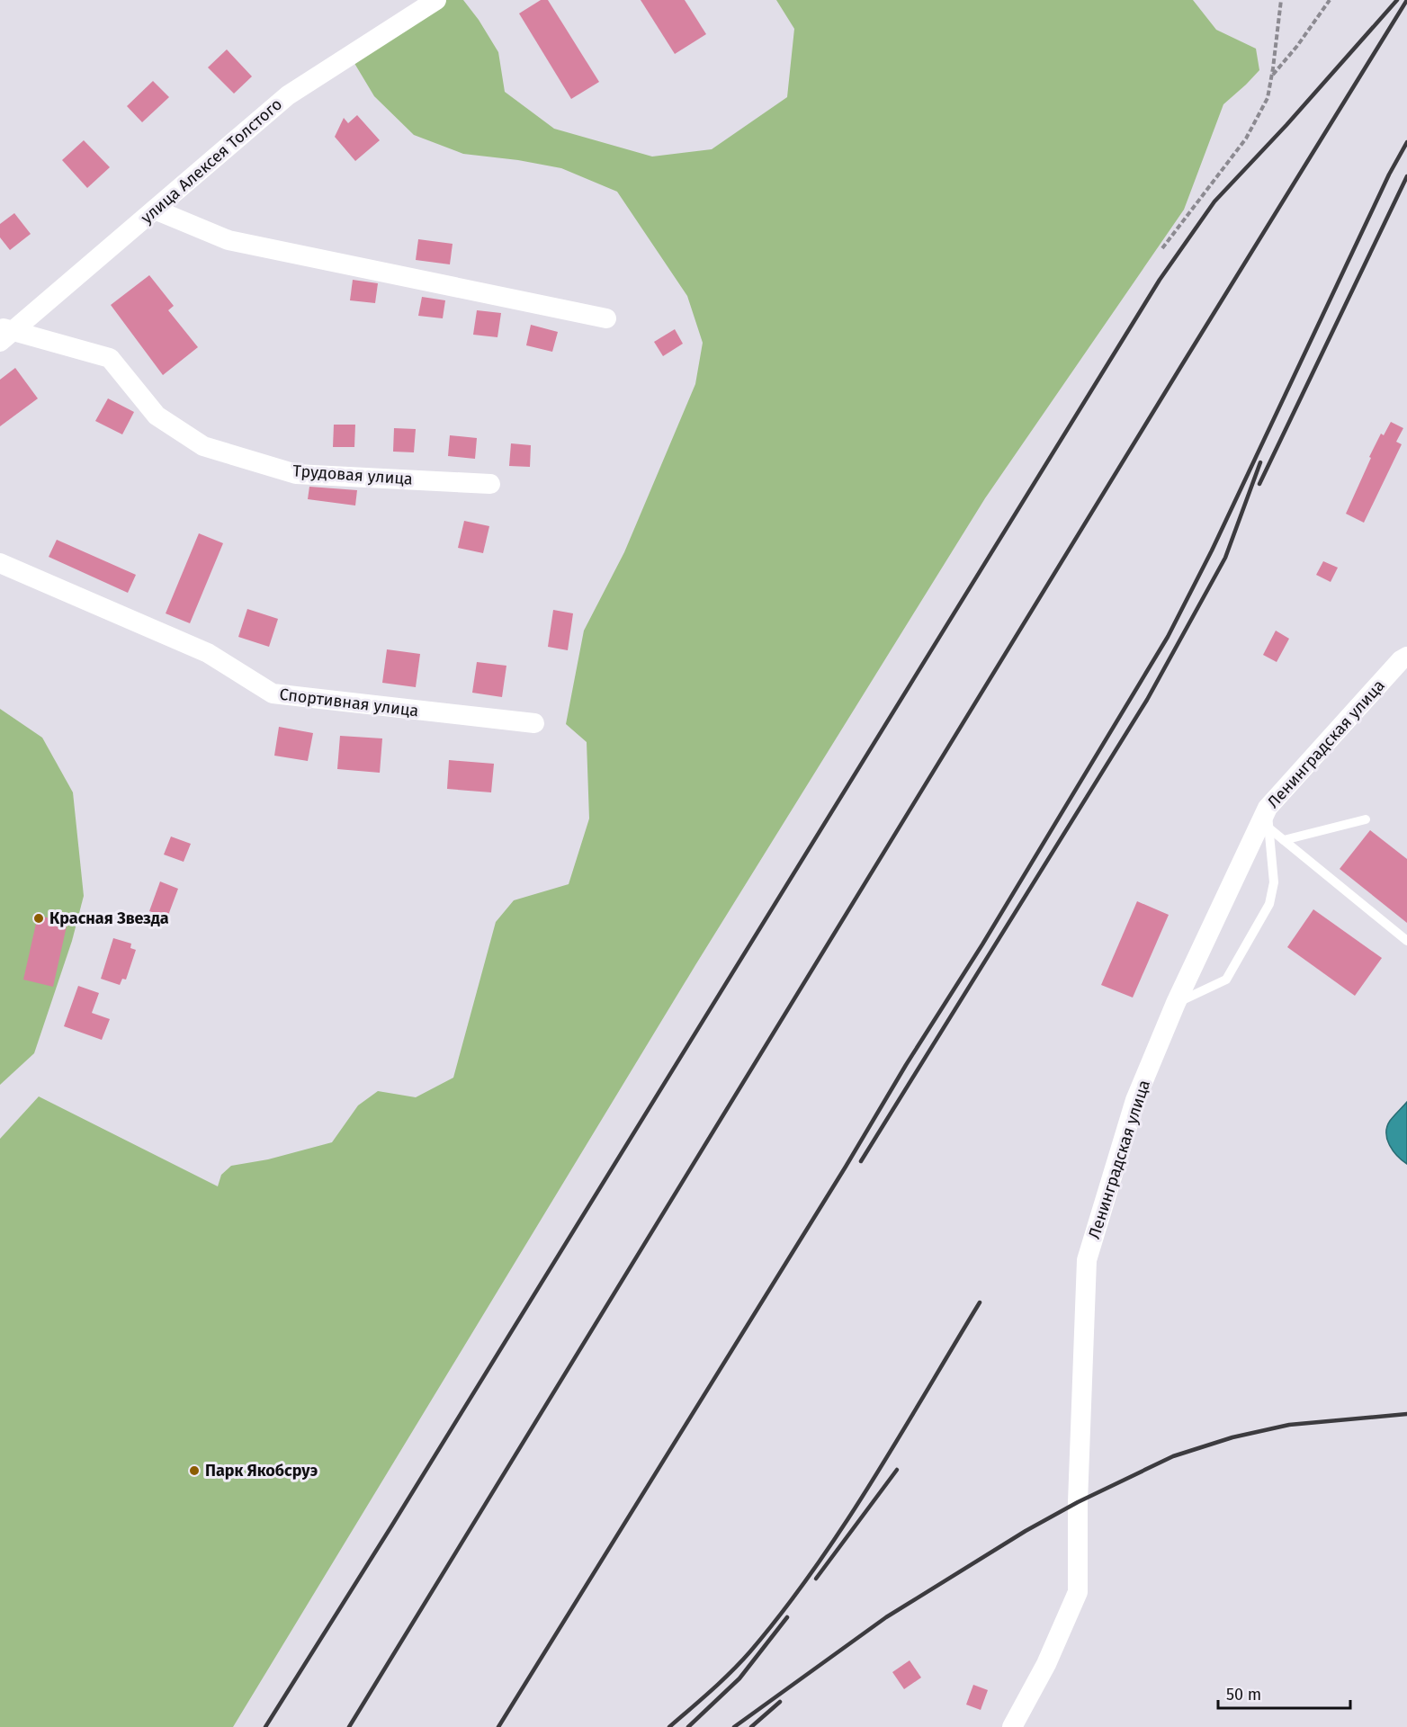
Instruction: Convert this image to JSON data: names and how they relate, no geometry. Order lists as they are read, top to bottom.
{
  "streets": {
    "street": [
      "улица Алексея Толстого",
      "Трудовая улица",
      "Спортивная улица",
      "Ленинградская улица"
    ]
  },
  "crossings": [
    ["улица Алексея Толстого", "Трудовая улица"]
  ],
  "places": ["Красная Звезда", "Парк Якобсруэ"],
  "scale_bar": "50 m"
}
